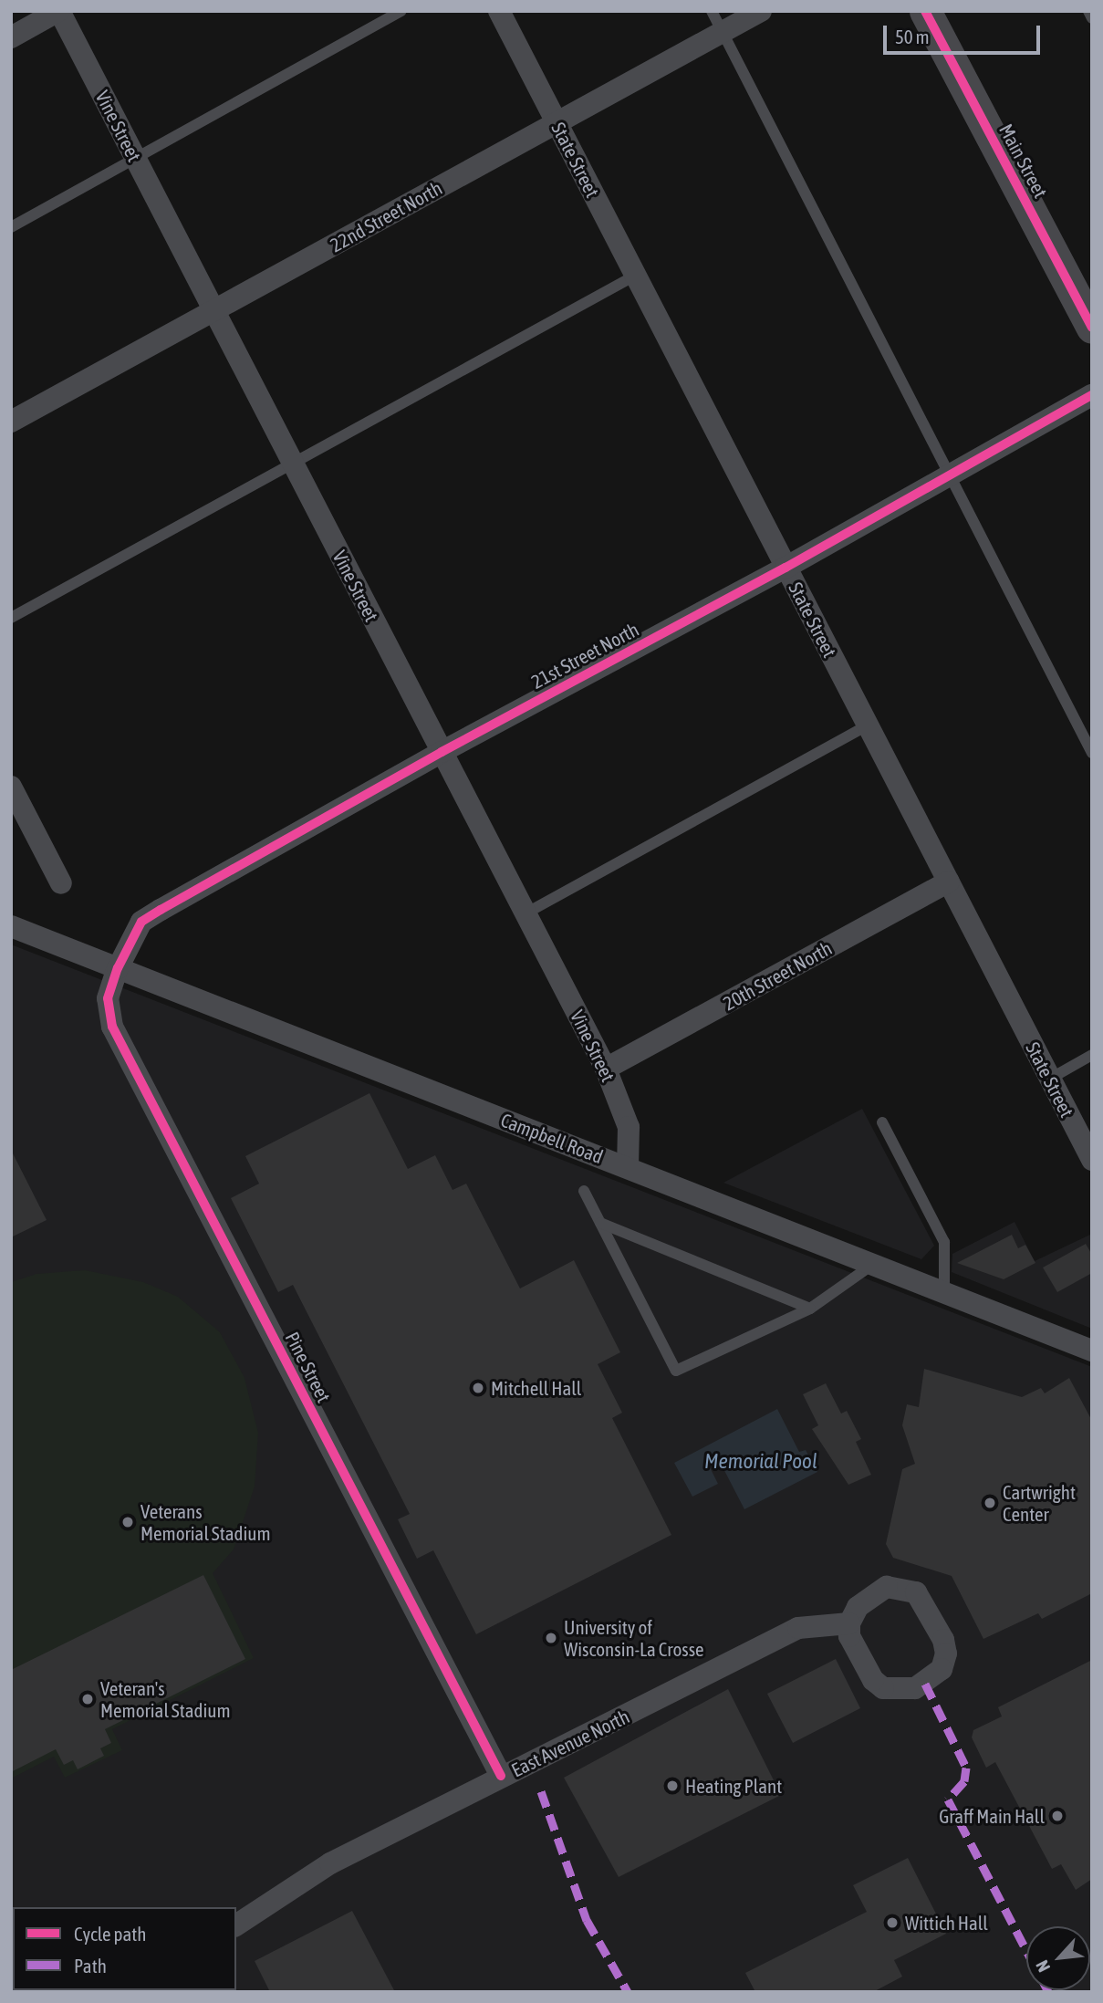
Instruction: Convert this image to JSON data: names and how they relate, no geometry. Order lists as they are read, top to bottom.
{
  "streets": {
    "street": [
      "Vine Street",
      "State Street",
      "Main Street",
      "22nd Street North",
      "21st Street North",
      "20th Street North",
      "Campbell Road",
      "Pine Street",
      "East Avenue North"
    ]
  },
  "crossings": [
    ["Vine Street", "22nd Street North"],
    ["Vine Street", "21st Street North"],
    ["Vine Street", "20th Street North"],
    ["Vine Street", "Campbell Road"],
    ["State Street", "22nd Street North"],
    ["State Street", "21st Street North"],
    ["State Street", "20th Street North"],
    ["21st Street North", "Campbell Road"],
    ["21st Street North", "Pine Street"],
    ["Campbell Road", "Pine Street"],
    ["Pine Street", "East Avenue North"]
  ],
  "water": ["Memorial Pool"],
  "places": [
    "Mitchell Hall",
    "Cartwright Center",
    "Veterans Memorial Stadium",
    "University of Wisconsin-La Crosse",
    "Veteran's Memorial Stadium",
    "Heating Plant",
    "Graff Main Hall",
    "Wittich Hall"
  ],
  "legend": ["Cycle path", "Path"],
  "scale_bar": "50 m",
  "north": "bottom left"
}
